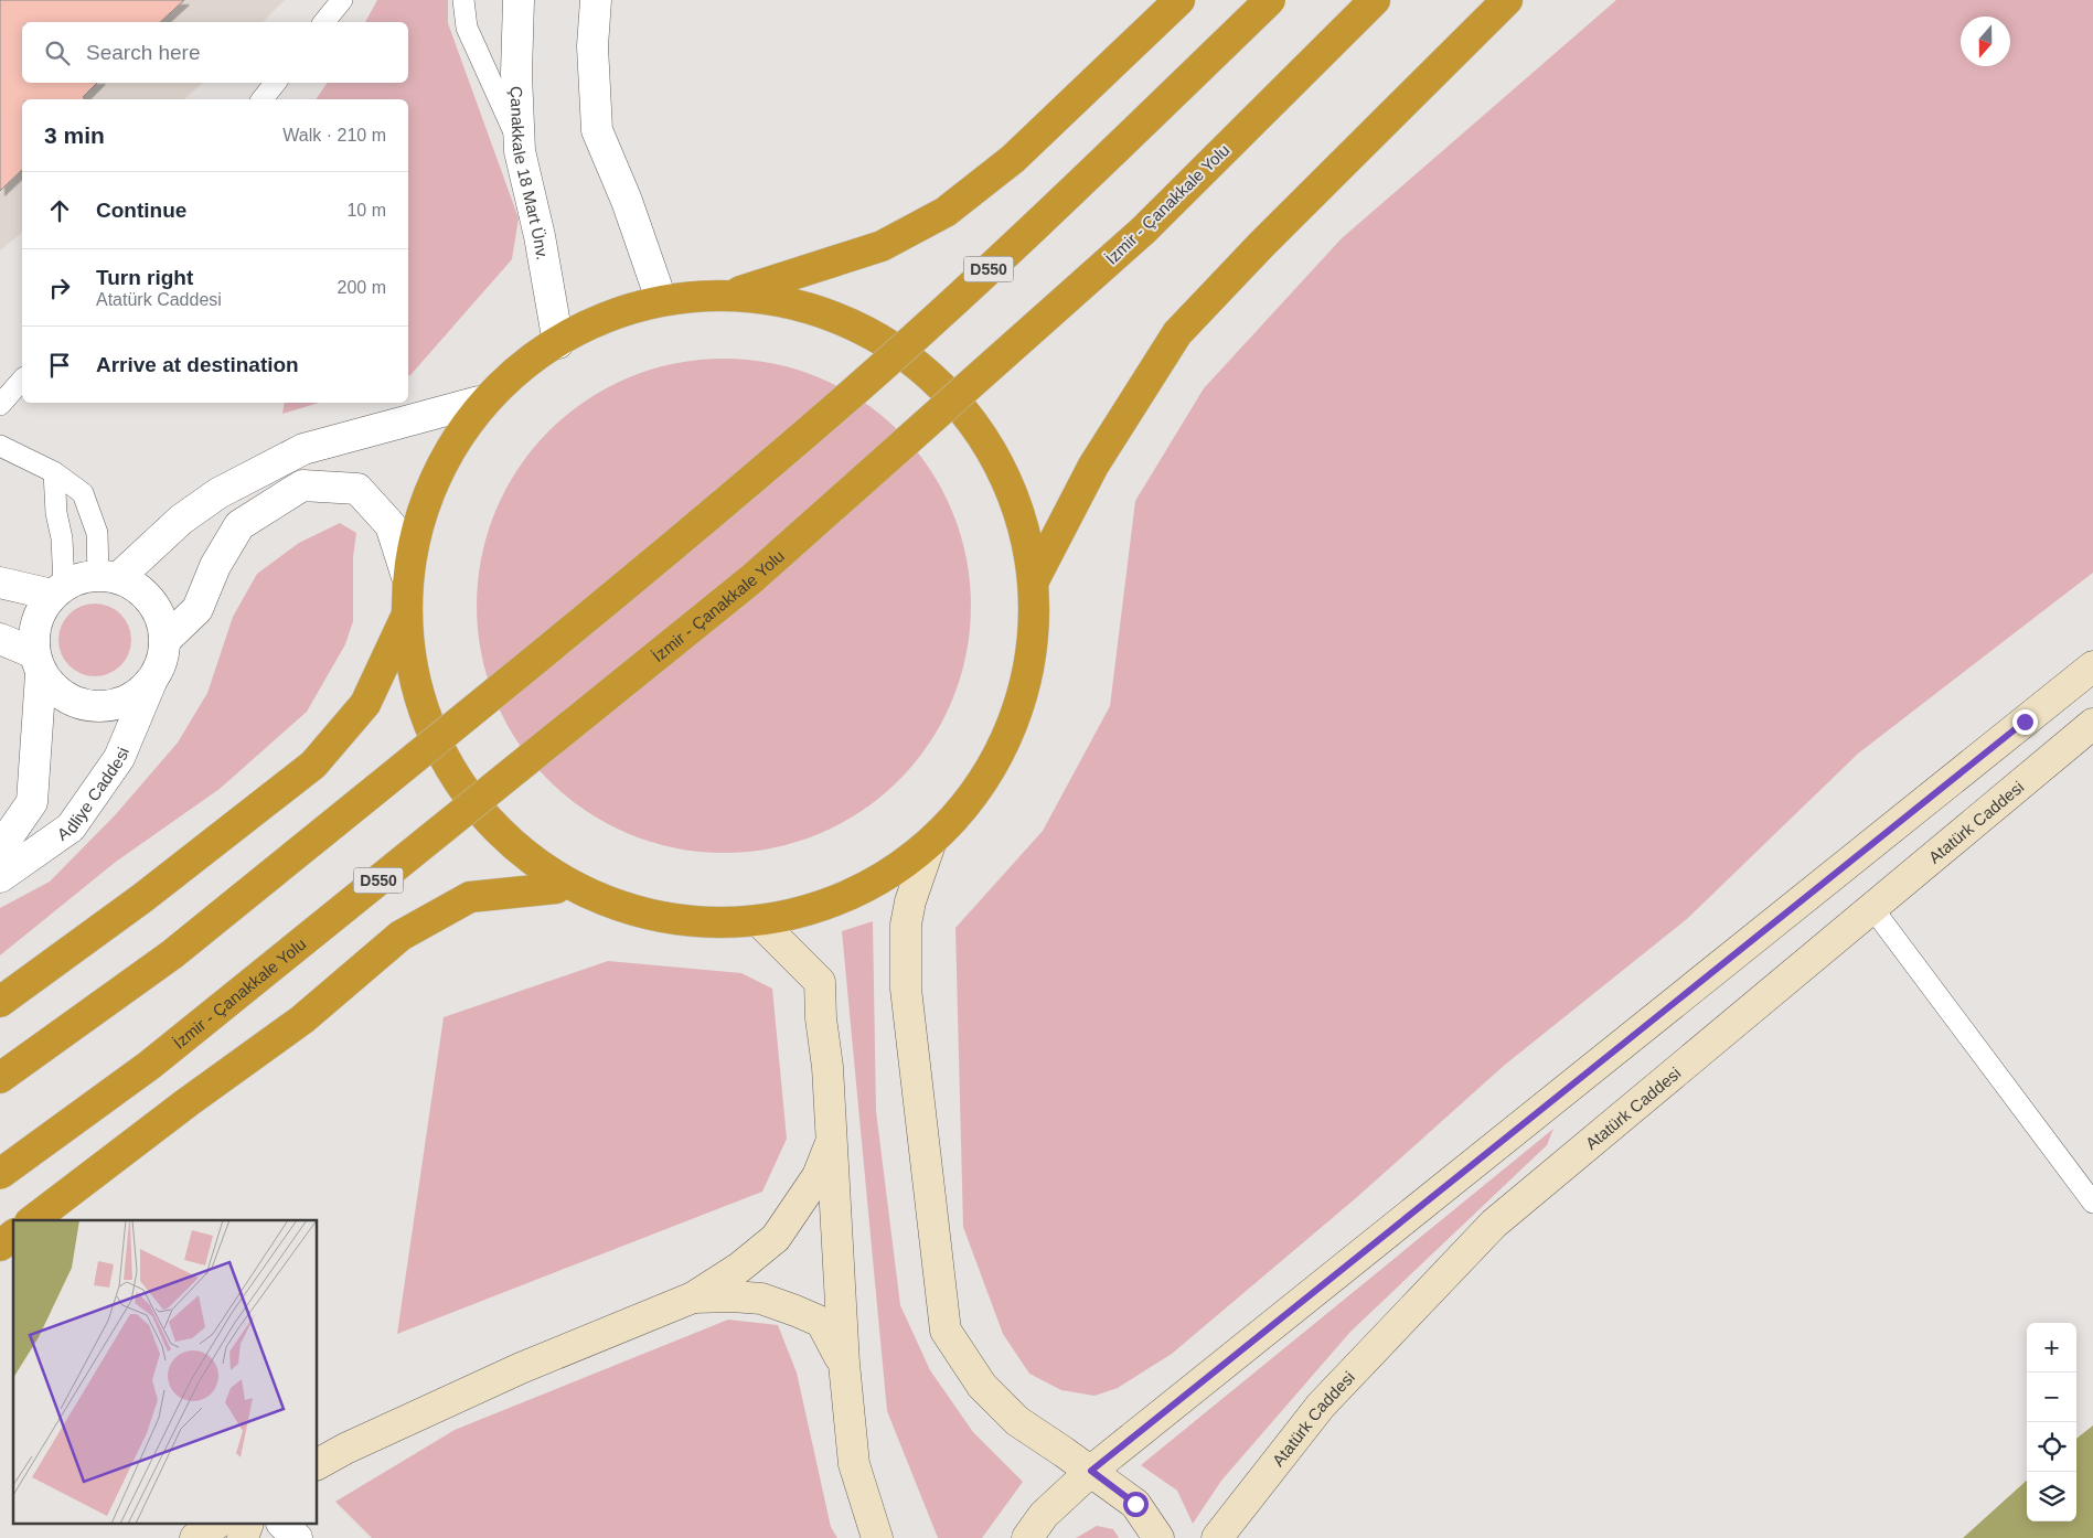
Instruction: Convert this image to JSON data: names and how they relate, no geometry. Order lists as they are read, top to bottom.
{
  "streets": {
    "highway": ["İzmir - Çanakkale Yolu", "D550"],
    "main road": ["Atatürk Caddesi"],
    "street": ["Çanakkale 18 Mart Ünv.", "Adliye Caddesi"]
  },
  "north": "bottom",
  "page": {
    "search": "Search here",
    "heading": ["3 min", "Walk · 210 m"],
    "list": [
      ["Continue", "10 m"],
      ["Turn right", "Atatürk Caddesi", "200 m"],
      "Arrive at destination"
    ],
    "map_buttons": ["+", "−"]
  }
}
